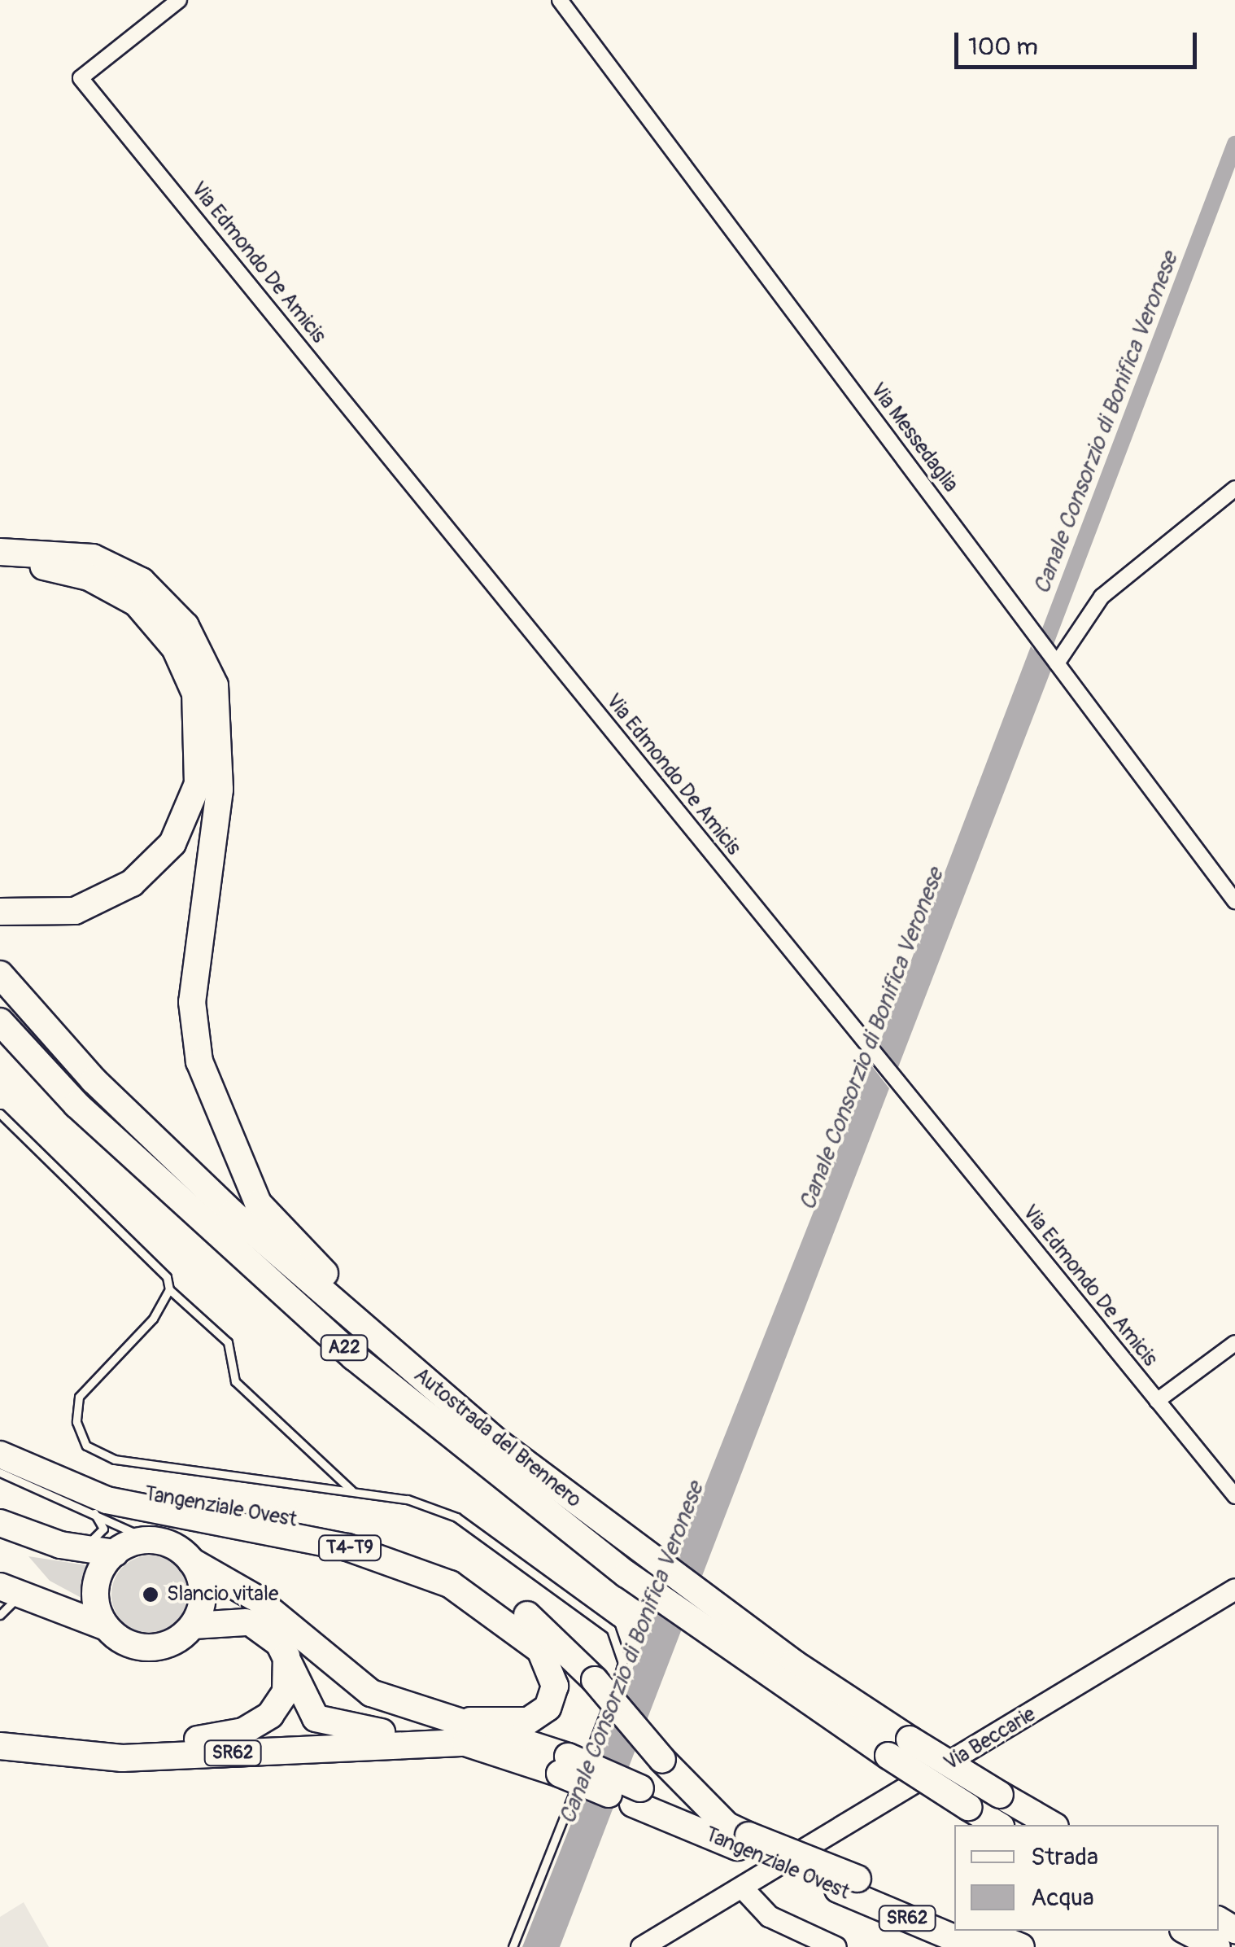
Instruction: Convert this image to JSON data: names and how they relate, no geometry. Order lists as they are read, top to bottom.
{
  "streets": {
    "highway": [
      "A22",
      "Autostrada del Brennero",
      "Tangenziale Ovest",
      "T4-T9",
      "SR62"
    ],
    "main road": ["Via Beccarie"],
    "street": ["Via Edmondo De Amicis", "Via Messedaglia"]
  },
  "crossings": [
    ["Tangenziale Ovest", "T4-T9"]
  ],
  "water": ["Canale Consorzio di Bonifica Veronese"],
  "places": ["Slancio vitale"],
  "legend": ["Strada", "Acqua"],
  "scale_bar": "100 m"
}
